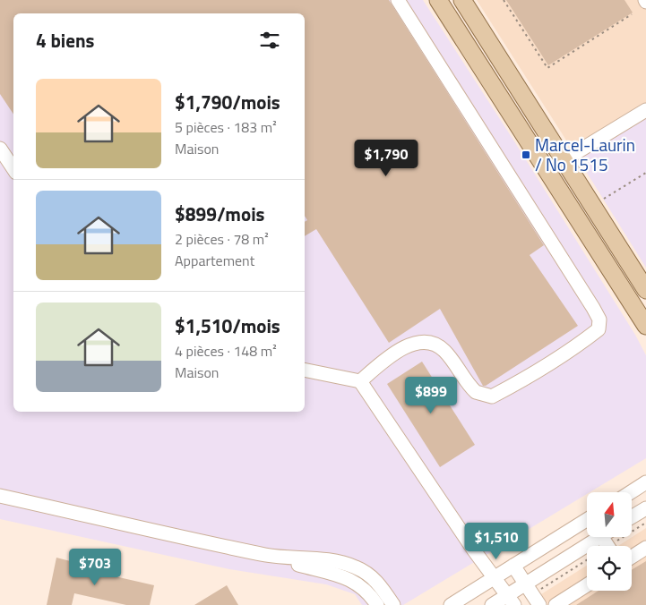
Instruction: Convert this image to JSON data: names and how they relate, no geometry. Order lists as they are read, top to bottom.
{
  "places": {
    "transit": ["Marcel-Laurin / No 1515"]
  },
  "north": "top",
  "page": {
    "heading": "4 biens",
    "list": [
      {
        "name": "$1,790/mois",
        "note": "5 pièces · 183 m² · Maison"
      },
      {
        "name": "$899/mois",
        "note": "2 pièces · 78 m² · Appartement"
      },
      {
        "name": "$1,510/mois",
        "note": "4 pièces · 148 m² · Maison"
      }
    ],
    "price": [
      "$1,790",
      "$899",
      "$1,510",
      "$703"
    ]
  }
}
